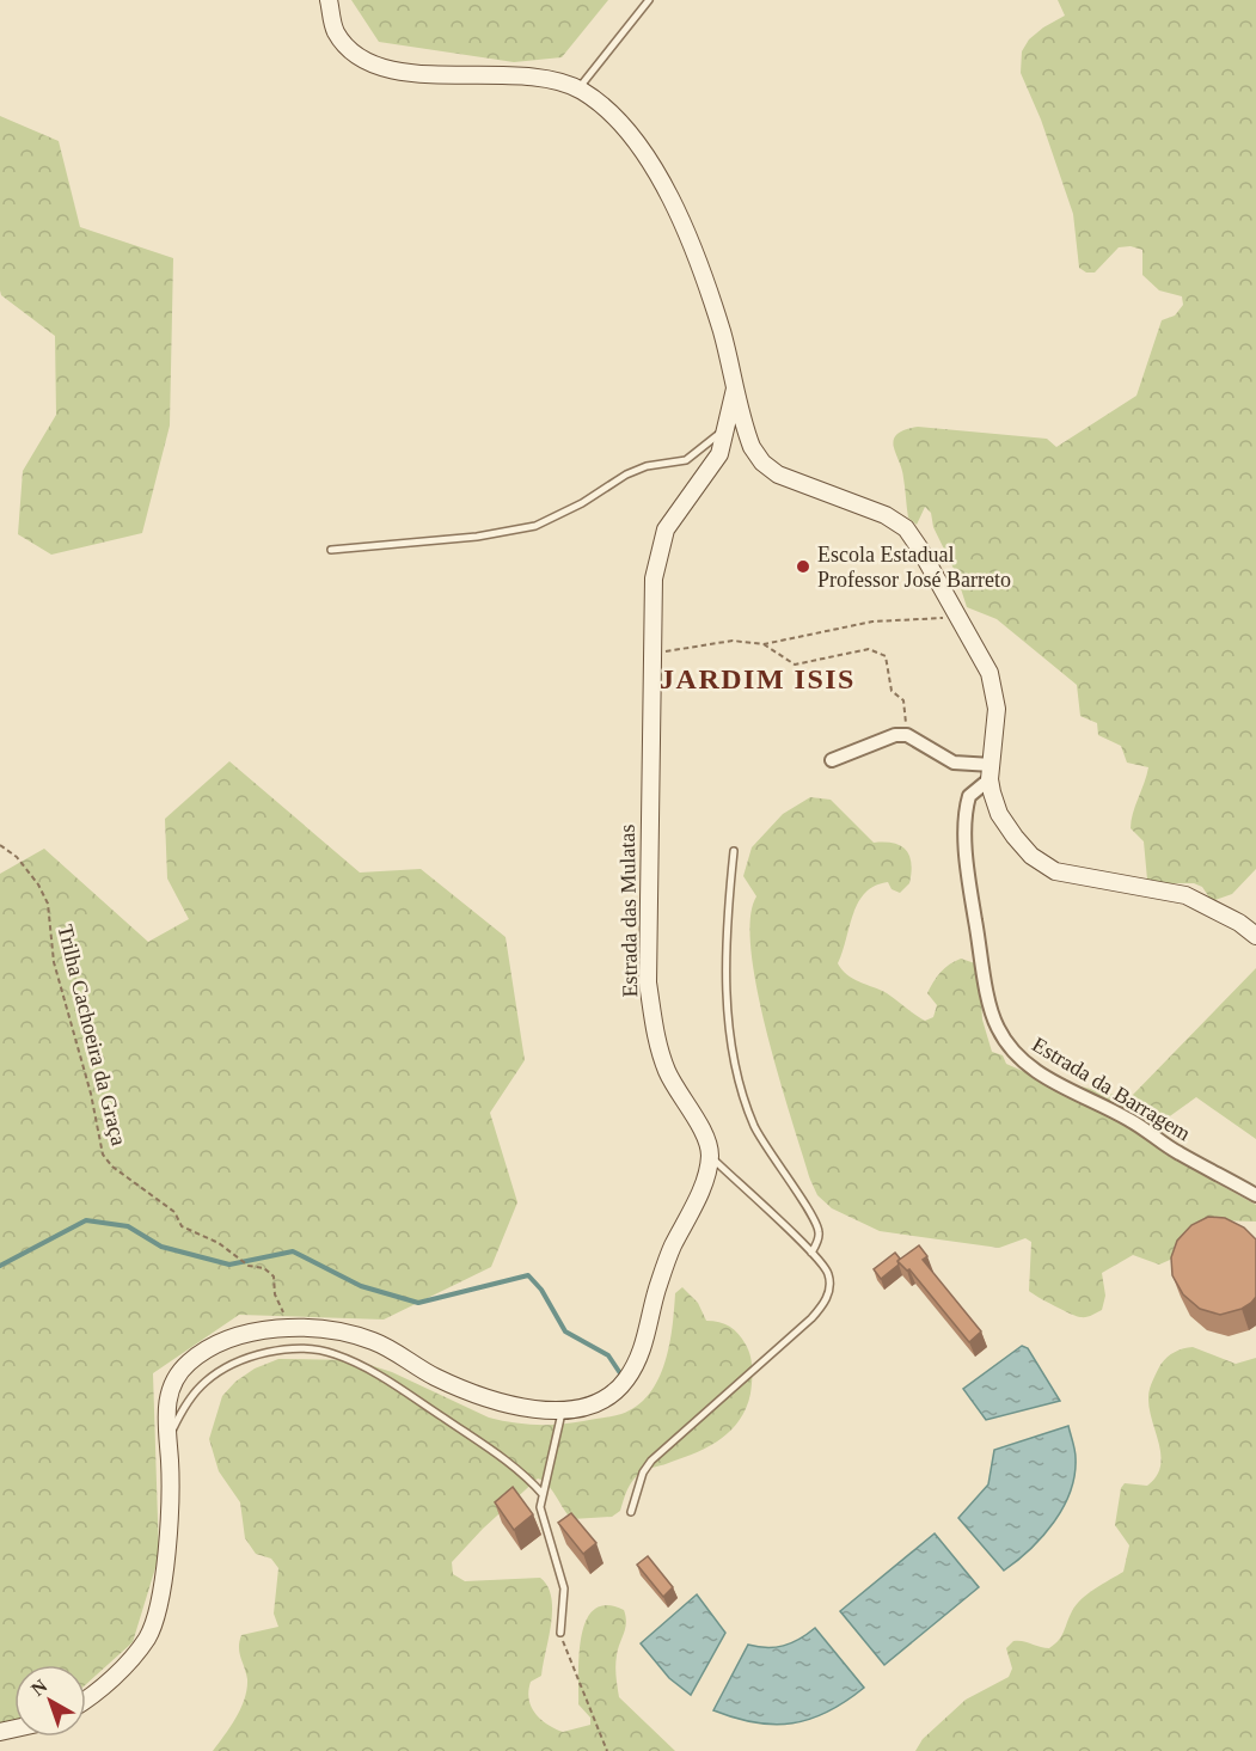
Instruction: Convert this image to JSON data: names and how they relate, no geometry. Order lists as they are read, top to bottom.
{
  "streets": {
    "street": ["Estrada das Mulatas", "Estrada da Barragem"],
    "path": ["Trilha Cachoeira da Graça"]
  },
  "districts": ["JARDIM ISIS"],
  "places": ["Escola Estadual Professor José Barreto"],
  "north": "top left"
}
